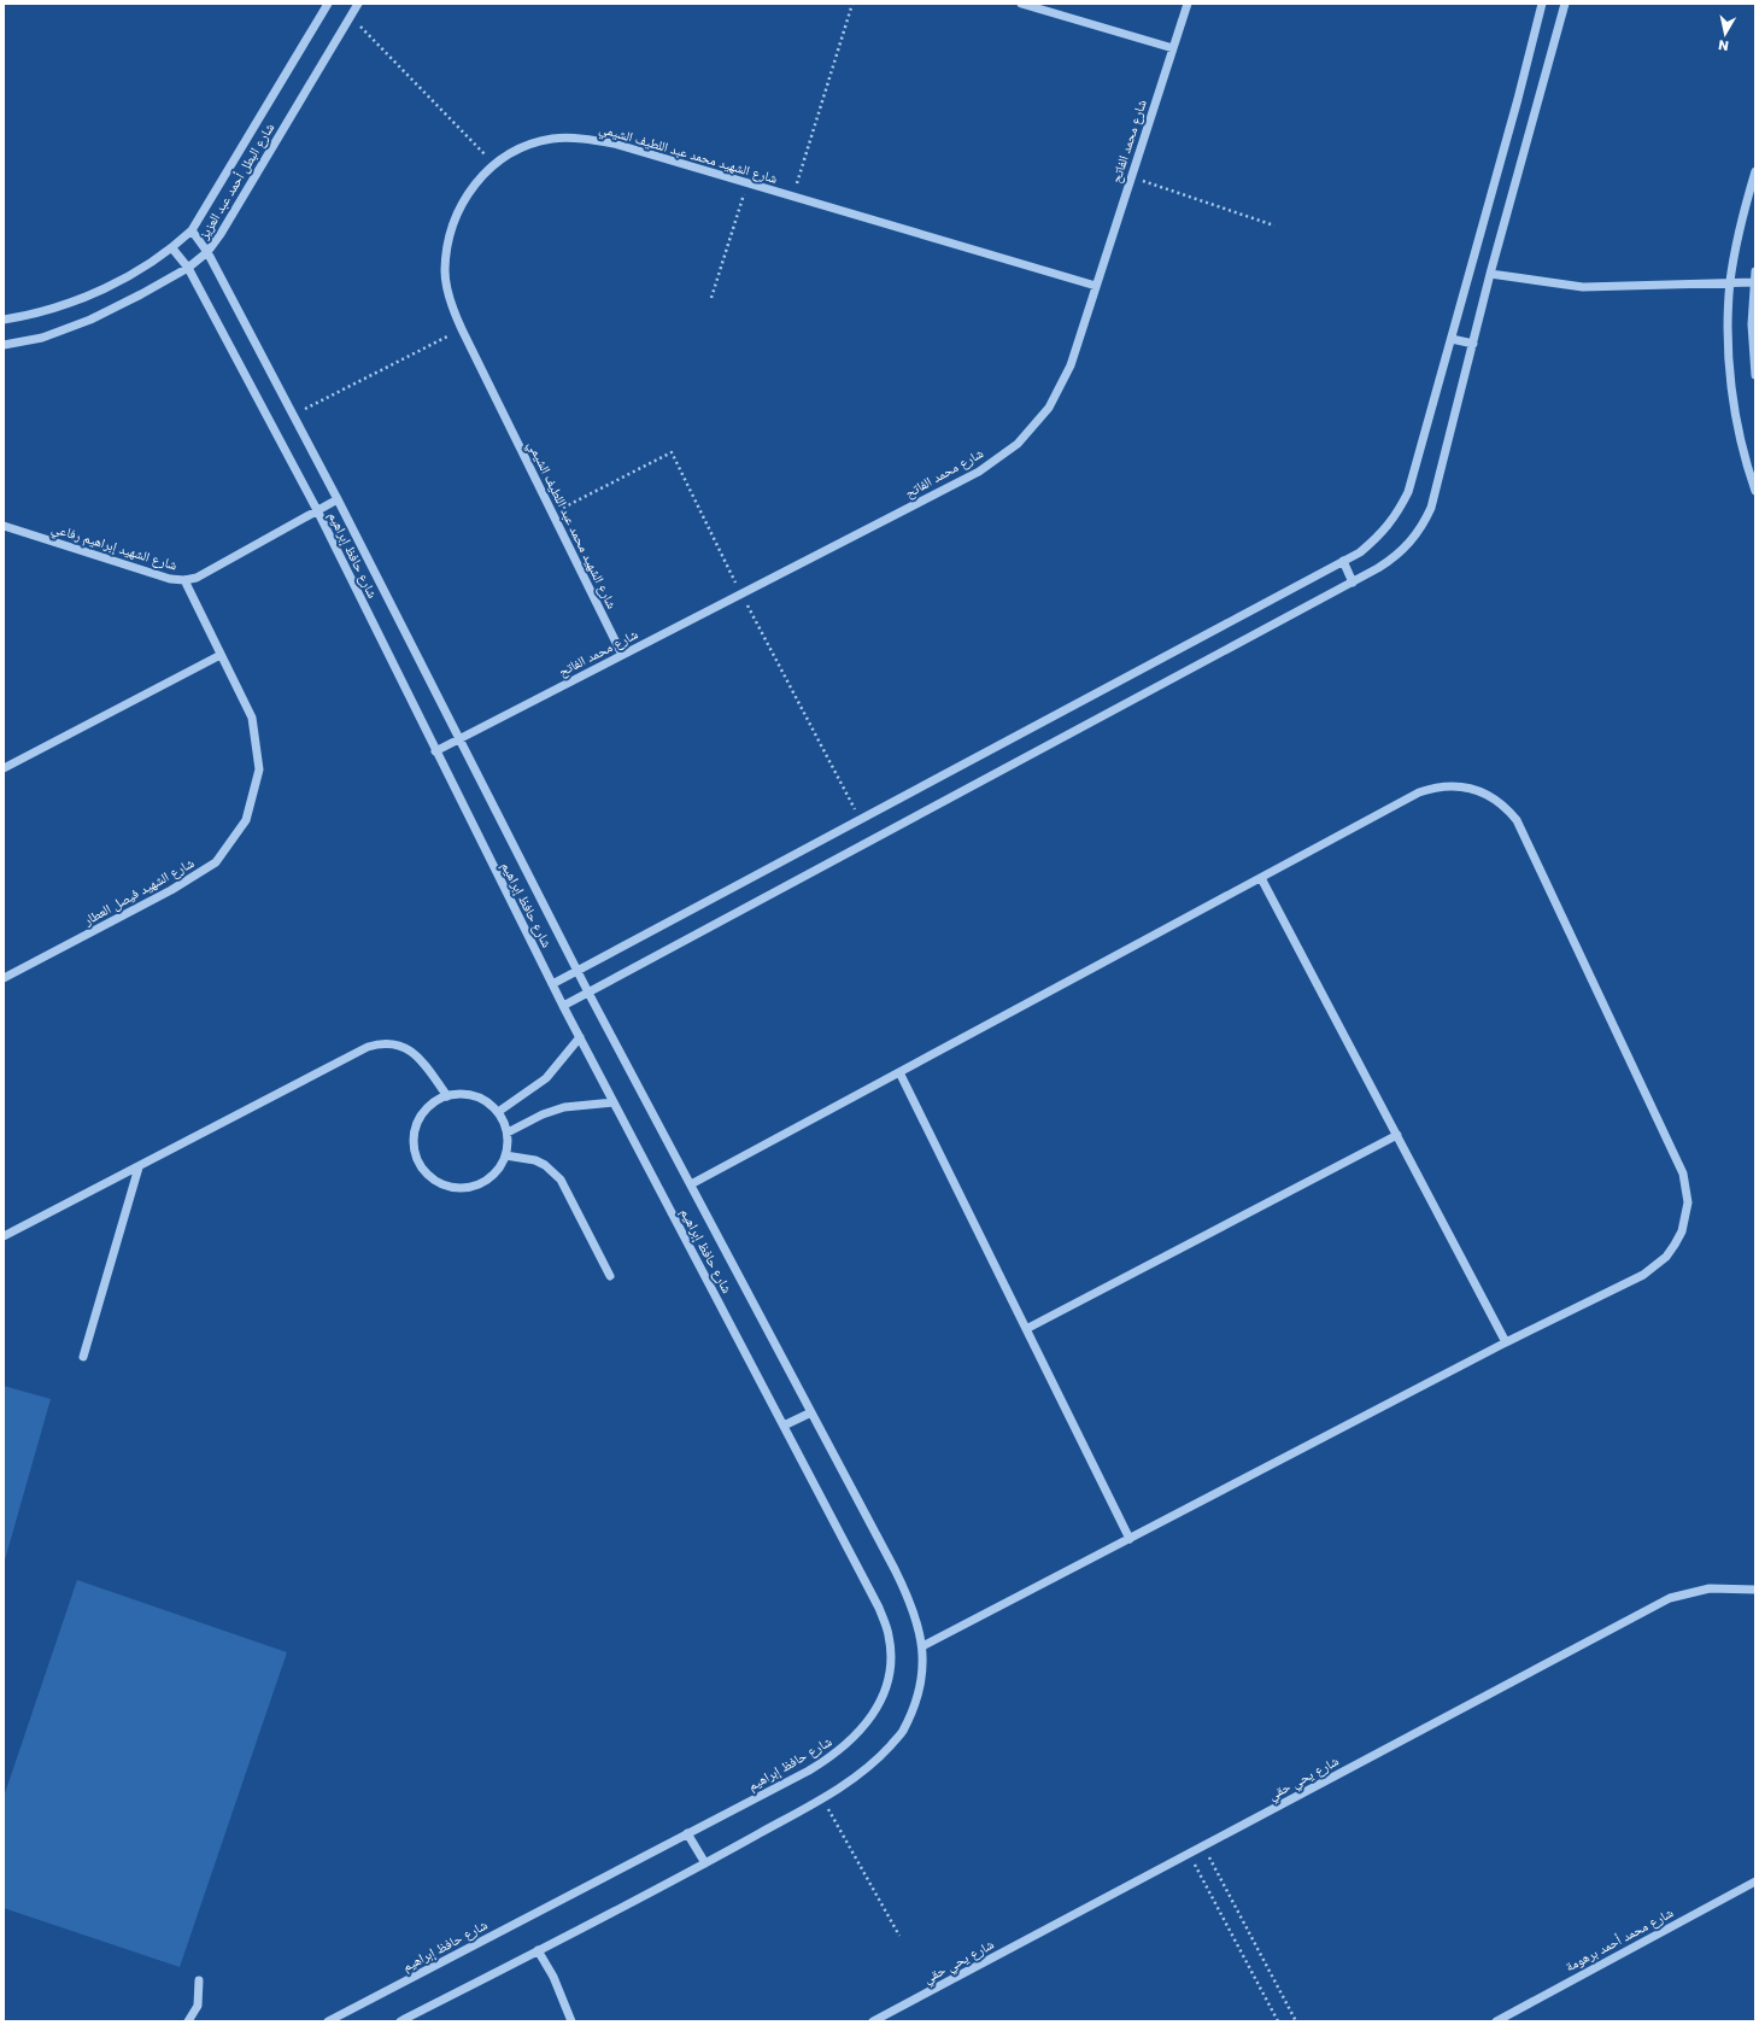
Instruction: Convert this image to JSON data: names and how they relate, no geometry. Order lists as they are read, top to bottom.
{
  "streets": {
    "street": [
      "شارع محمد الفاتح",
      "شارع الشهيد محمد عبد اللطيف الشيمي",
      "شارع البطل أحمد عبد العزيز",
      "شارع الشهيد إبراهيم رفاعي",
      "شارع حافظ إبراهيم",
      "شارع الشهيد فيصل العطار",
      "شارع يحي حقي",
      "شارع محمد أحمد برهومة"
    ]
  },
  "crossings": [
    ["شارع محمد الفاتح", "شارع الشهيد محمد عبد اللطيف الشيمي"],
    ["شارع محمد الفاتح", "شارع حافظ إبراهيم"],
    ["شارع البطل أحمد عبد العزيز", "شارع حافظ إبراهيم"],
    ["شارع الشهيد إبراهيم رفاعي", "شارع حافظ إبراهيم"],
    ["شارع الشهيد إبراهيم رفاعي", "شارع الشهيد فيصل العطار"]
  ],
  "north": "bottom"
}
